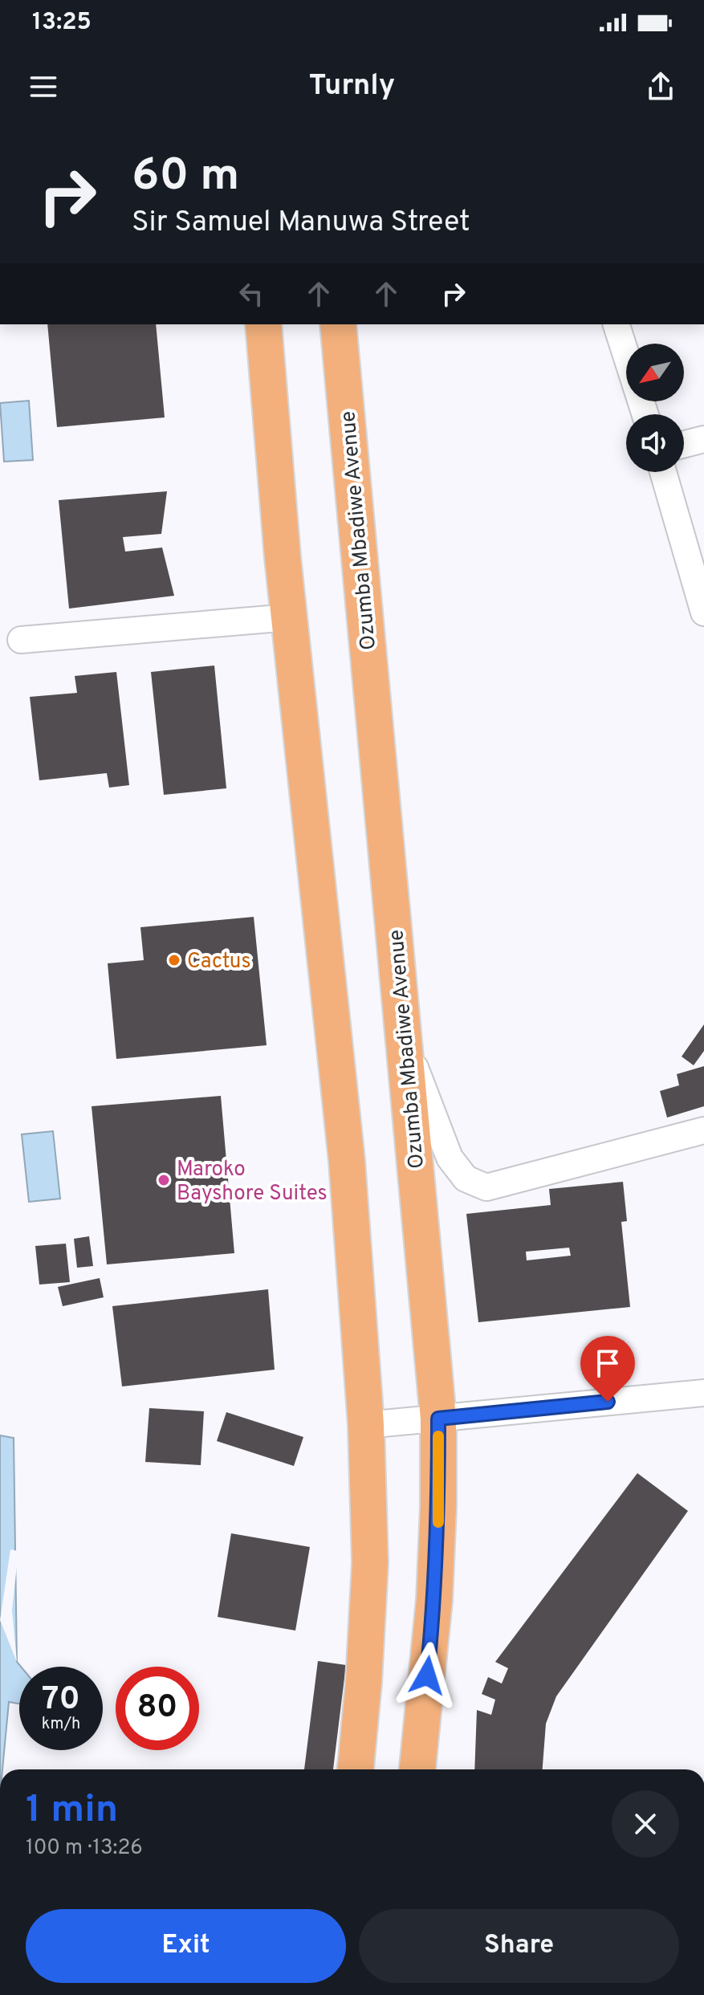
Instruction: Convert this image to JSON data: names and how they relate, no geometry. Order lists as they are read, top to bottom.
{
  "streets": {
    "highway": ["Ozumba Mbadiwe Avenue"]
  },
  "places": ["Cactus", "Maroko Bayshore Suites"],
  "north": "bottom left",
  "page": {
    "status": "13:25",
    "header": "Turnly",
    "turn": ["60 m", "Sir Samuel Manuwa Street"],
    "speed": "70 km/h",
    "limit": "80",
    "heading": ["1 min", "100 m · 13:26"],
    "buttons": ["Exit", "Share"]
  }
}
